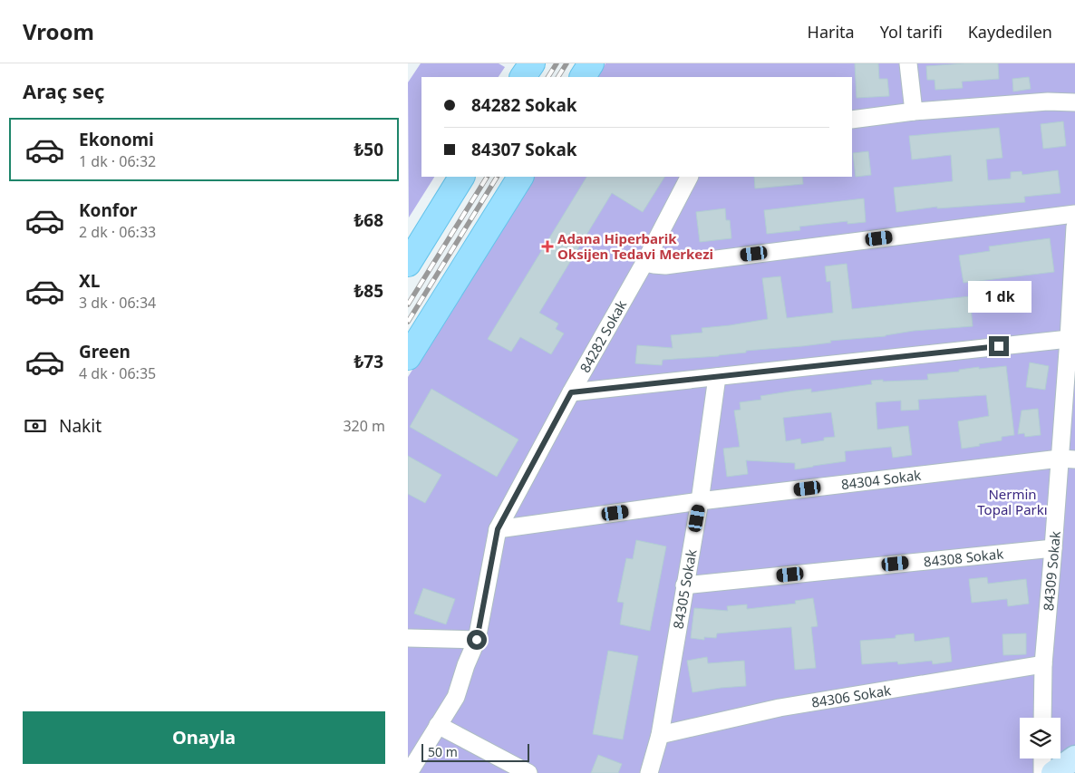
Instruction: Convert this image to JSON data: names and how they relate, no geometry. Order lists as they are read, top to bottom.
{
  "streets": {
    "street": [
      "84282 Sokak",
      "84304 Sokak",
      "84308 Sokak",
      "84309 Sokak",
      "84305 Sokak",
      "84306 Sokak"
    ]
  },
  "crossings": [
    ["84282 Sokak", "84304 Sokak"],
    ["84304 Sokak", "84309 Sokak"],
    ["84304 Sokak", "84305 Sokak"],
    ["84308 Sokak", "84309 Sokak"],
    ["84308 Sokak", "84305 Sokak"],
    ["84309 Sokak", "84306 Sokak"],
    ["84305 Sokak", "84306 Sokak"]
  ],
  "parks": ["Nermin Topal Parkı"],
  "places": {
    "health": ["Adana Hiperbarik Oksijen Tedavi Merkezi"]
  },
  "scale_bar": "50 m",
  "page": {
    "header": "Vroom",
    "nav": ["Harita", "Yol tarifi", "Kaydedilen"],
    "heading": "Araç seç",
    "banner": ["84282 Sokak", "84307 Sokak"],
    "list": [
      {
        "name": "Ekonomi",
        "note": "1 dk · 06:32",
        "value": "₺50"
      },
      {
        "name": "Konfor",
        "note": "2 dk · 06:33",
        "value": "₺68"
      },
      {
        "name": "XL",
        "note": "3 dk · 06:34",
        "value": "₺85"
      },
      {
        "name": "Green",
        "note": "4 dk · 06:35",
        "value": "₺73"
      }
    ],
    "bubble": "1 dk",
    "pay": ["Nakit", "320 m"],
    "buttons": "Onayla",
    "scale": "50 m"
  }
}
